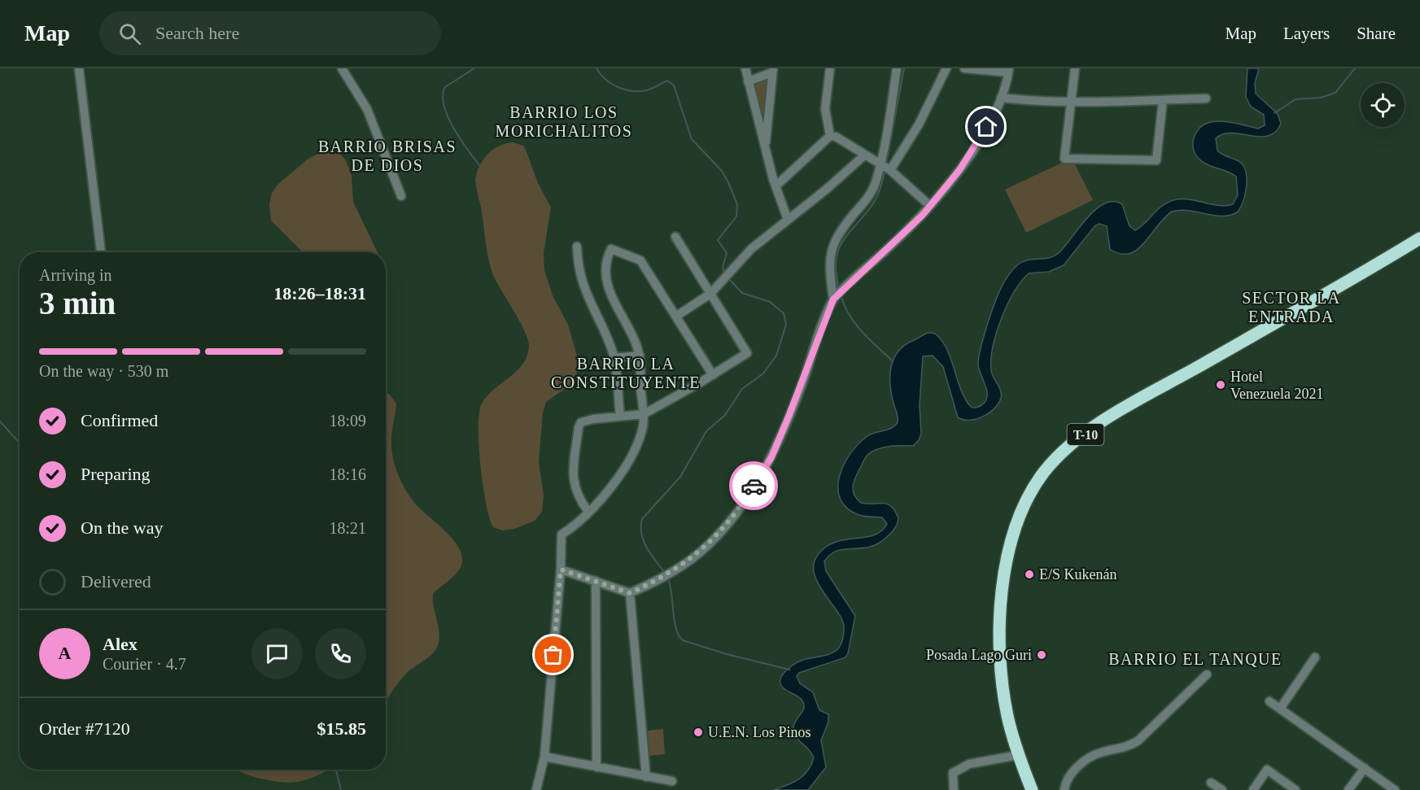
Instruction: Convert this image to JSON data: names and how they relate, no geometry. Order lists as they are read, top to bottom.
{
  "streets": {
    "highway": ["T-10"]
  },
  "districts": [
    "BARRIO LOS MORICHALITOS",
    "BARRIO BRISAS DE DIOS",
    "SECTOR LA ENTRADA",
    "BARRIO LA CONSTITUYENTE",
    "BARRIO EL TANQUE"
  ],
  "places": [
    "Hotel Venezuela 2021",
    "E/S Kukenán",
    "Posada Lago Guri",
    "U.E.N. Los Pinos"
  ],
  "page": {
    "header": "Map",
    "search": "Search here",
    "nav": ["Map", "Layers", "Share"],
    "heading": ["3 min", "Arriving in", "18:26–18:31"],
    "panel": [
      "Alex",
      "Courier · 4.7",
      "Order #7120",
      "$15.85"
    ],
    "bar": "On the way · 530 m",
    "list": [
      ["Confirmed", "18:09"],
      ["Preparing", "18:16"],
      ["On the way", "18:21"],
      "Delivered"
    ],
    "round": "A"
  }
}
